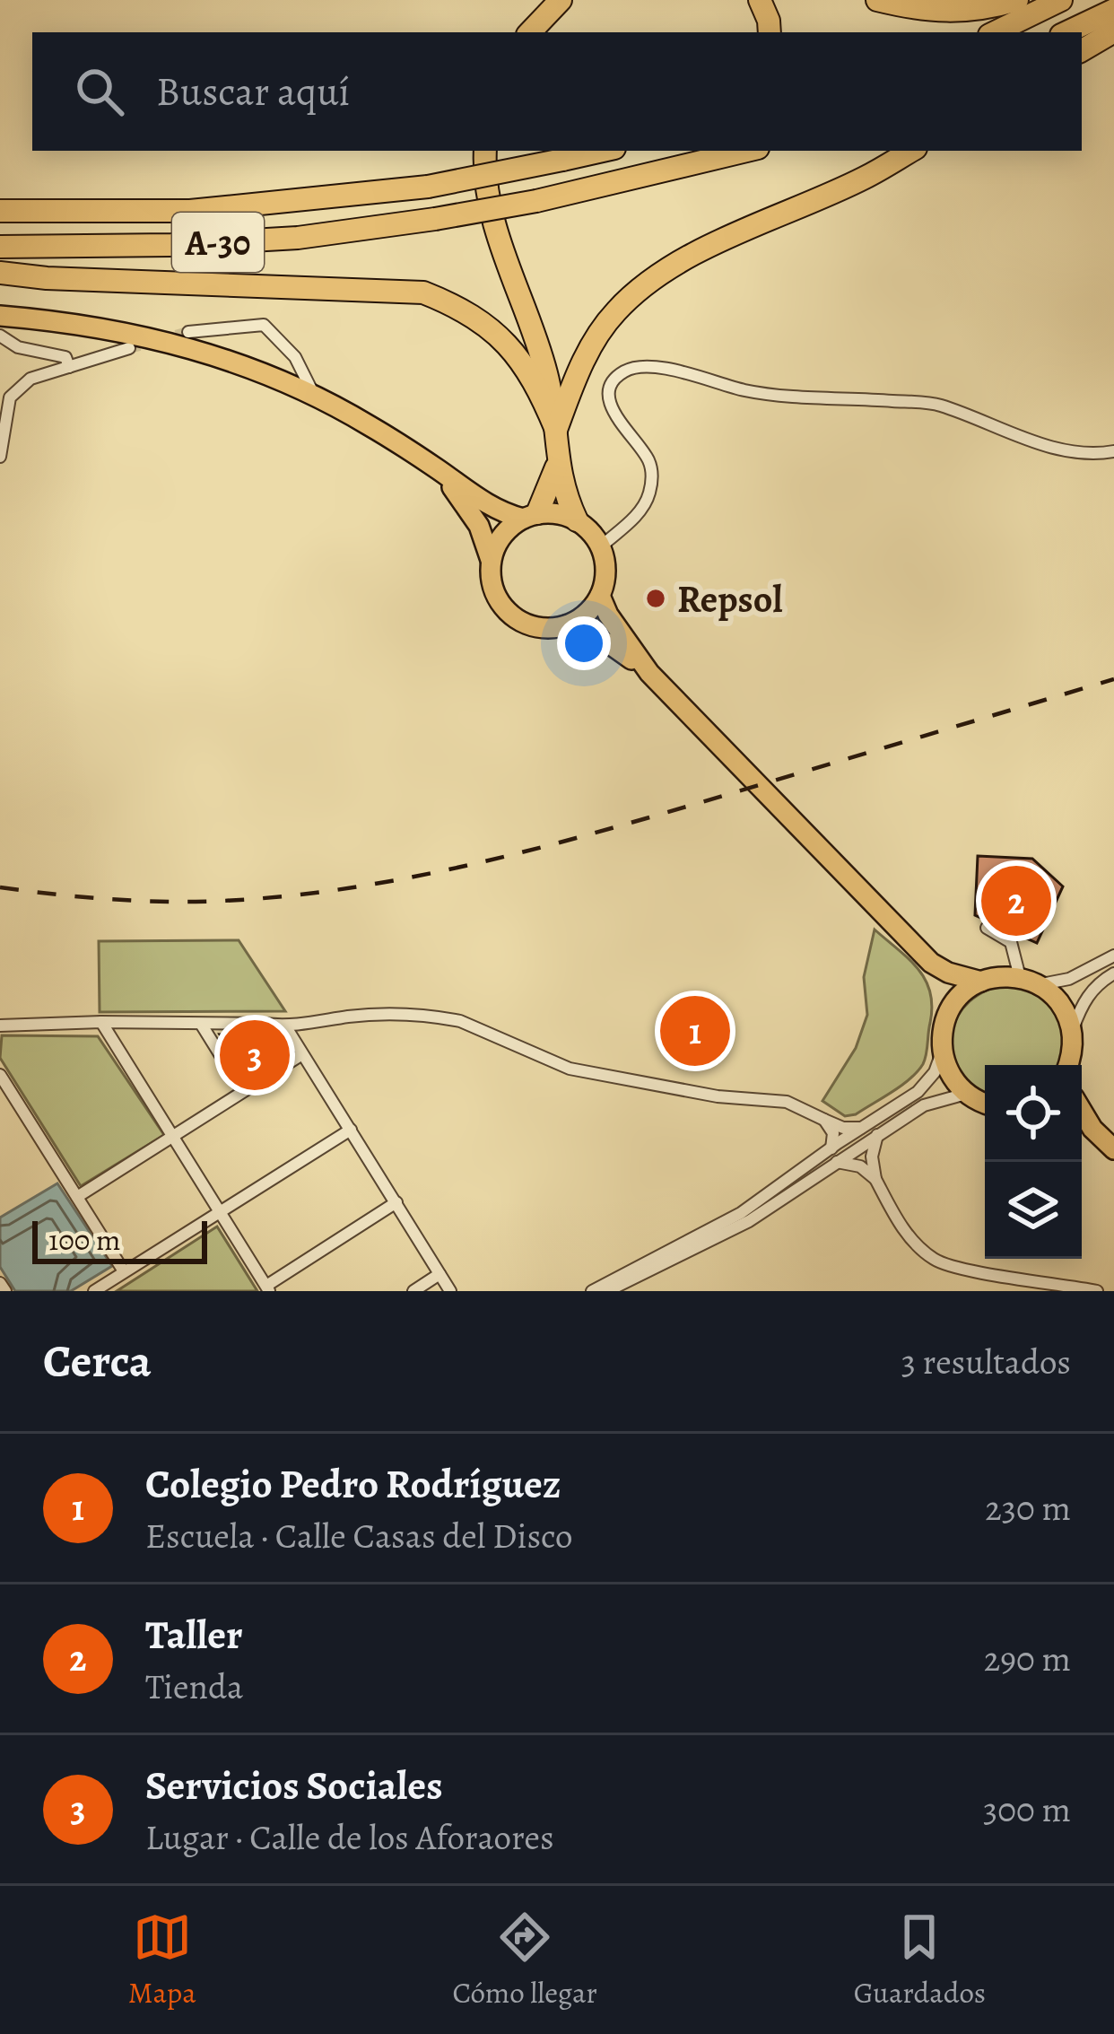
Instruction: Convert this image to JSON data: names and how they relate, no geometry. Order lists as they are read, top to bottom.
{
  "streets": {
    "highway": ["A-30"]
  },
  "places": ["Repsol"],
  "scale_bar": "100 m",
  "page": {
    "search": "Buscar aquí",
    "pins": ["2", "1", "3"],
    "scale": "100 m",
    "heading": ["Cerca", "3 resultados"],
    "list": [
      {
        "mark": "1",
        "name": "Colegio Pedro Rodríguez",
        "note": "Escuela · Calle Casas del Disco",
        "value": "230 m"
      },
      {
        "mark": "2",
        "name": "Taller",
        "note": "Tienda",
        "value": "290 m"
      },
      {
        "mark": "3",
        "name": "Servicios Sociales",
        "note": "Lugar · Calle de los Aforaores",
        "value": "300 m"
      }
    ],
    "nav": ["Mapa", "Cómo llegar", "Guardados"]
  }
}
